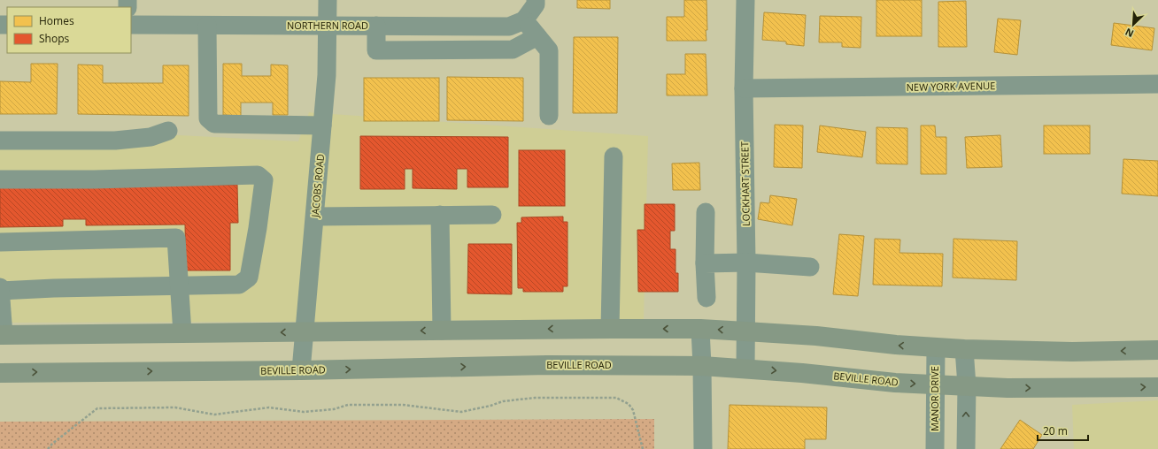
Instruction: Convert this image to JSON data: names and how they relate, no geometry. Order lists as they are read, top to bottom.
{
  "streets": {
    "main road": ["BEVILLE ROAD"],
    "street": [
      "NORTHERN ROAD",
      "NEW YORK AVENUE",
      "LOCKHART STREET",
      "JACOBS ROAD",
      "MANOR DRIVE"
    ]
  },
  "crossings": [
    ["NORTHERN ROAD", "JACOBS ROAD"],
    ["NEW YORK AVENUE", "LOCKHART STREET"],
    ["LOCKHART STREET", "BEVILLE ROAD"],
    ["JACOBS ROAD", "BEVILLE ROAD"],
    ["BEVILLE ROAD", "MANOR DRIVE"]
  ],
  "legend": ["Homes", "Shops"],
  "scale_bar": "20 m",
  "north": "bottom left"
}
